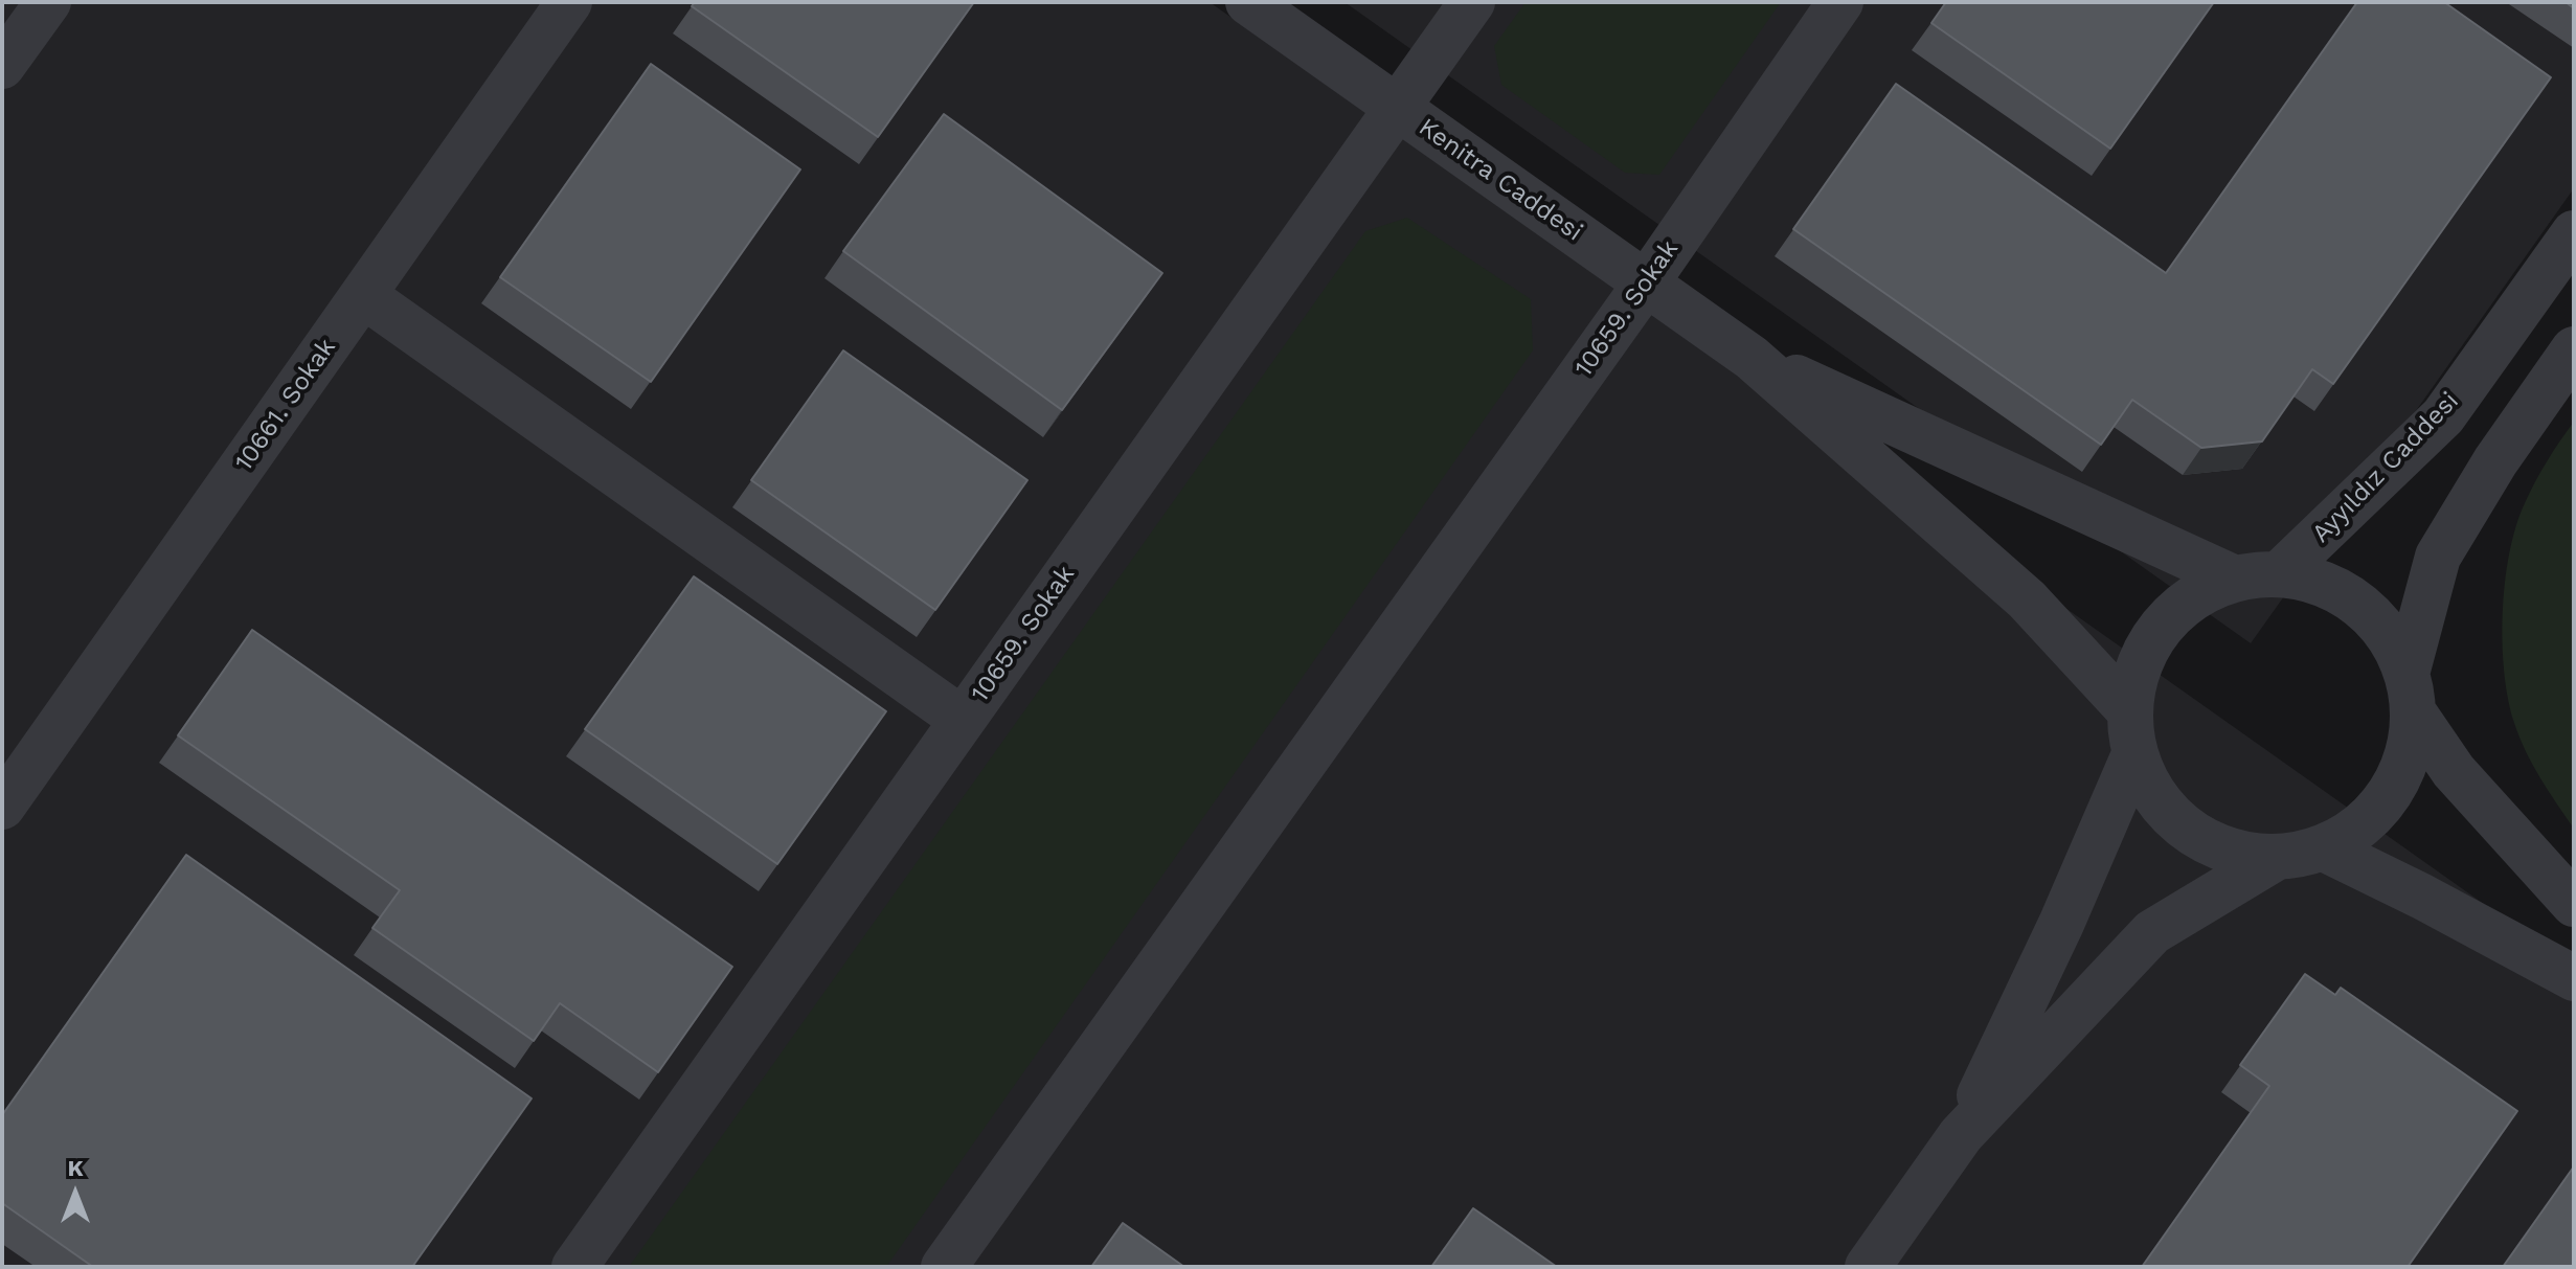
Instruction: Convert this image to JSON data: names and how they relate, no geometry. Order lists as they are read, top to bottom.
{
  "streets": {
    "street": [
      "Kenitra Caddesi",
      "10659. Sokak",
      "10661. Sokak",
      "Ayyıldız Caddesi"
    ]
  },
  "crossings": [
    ["Kenitra Caddesi", "10659. Sokak"]
  ],
  "north": "top"
}
